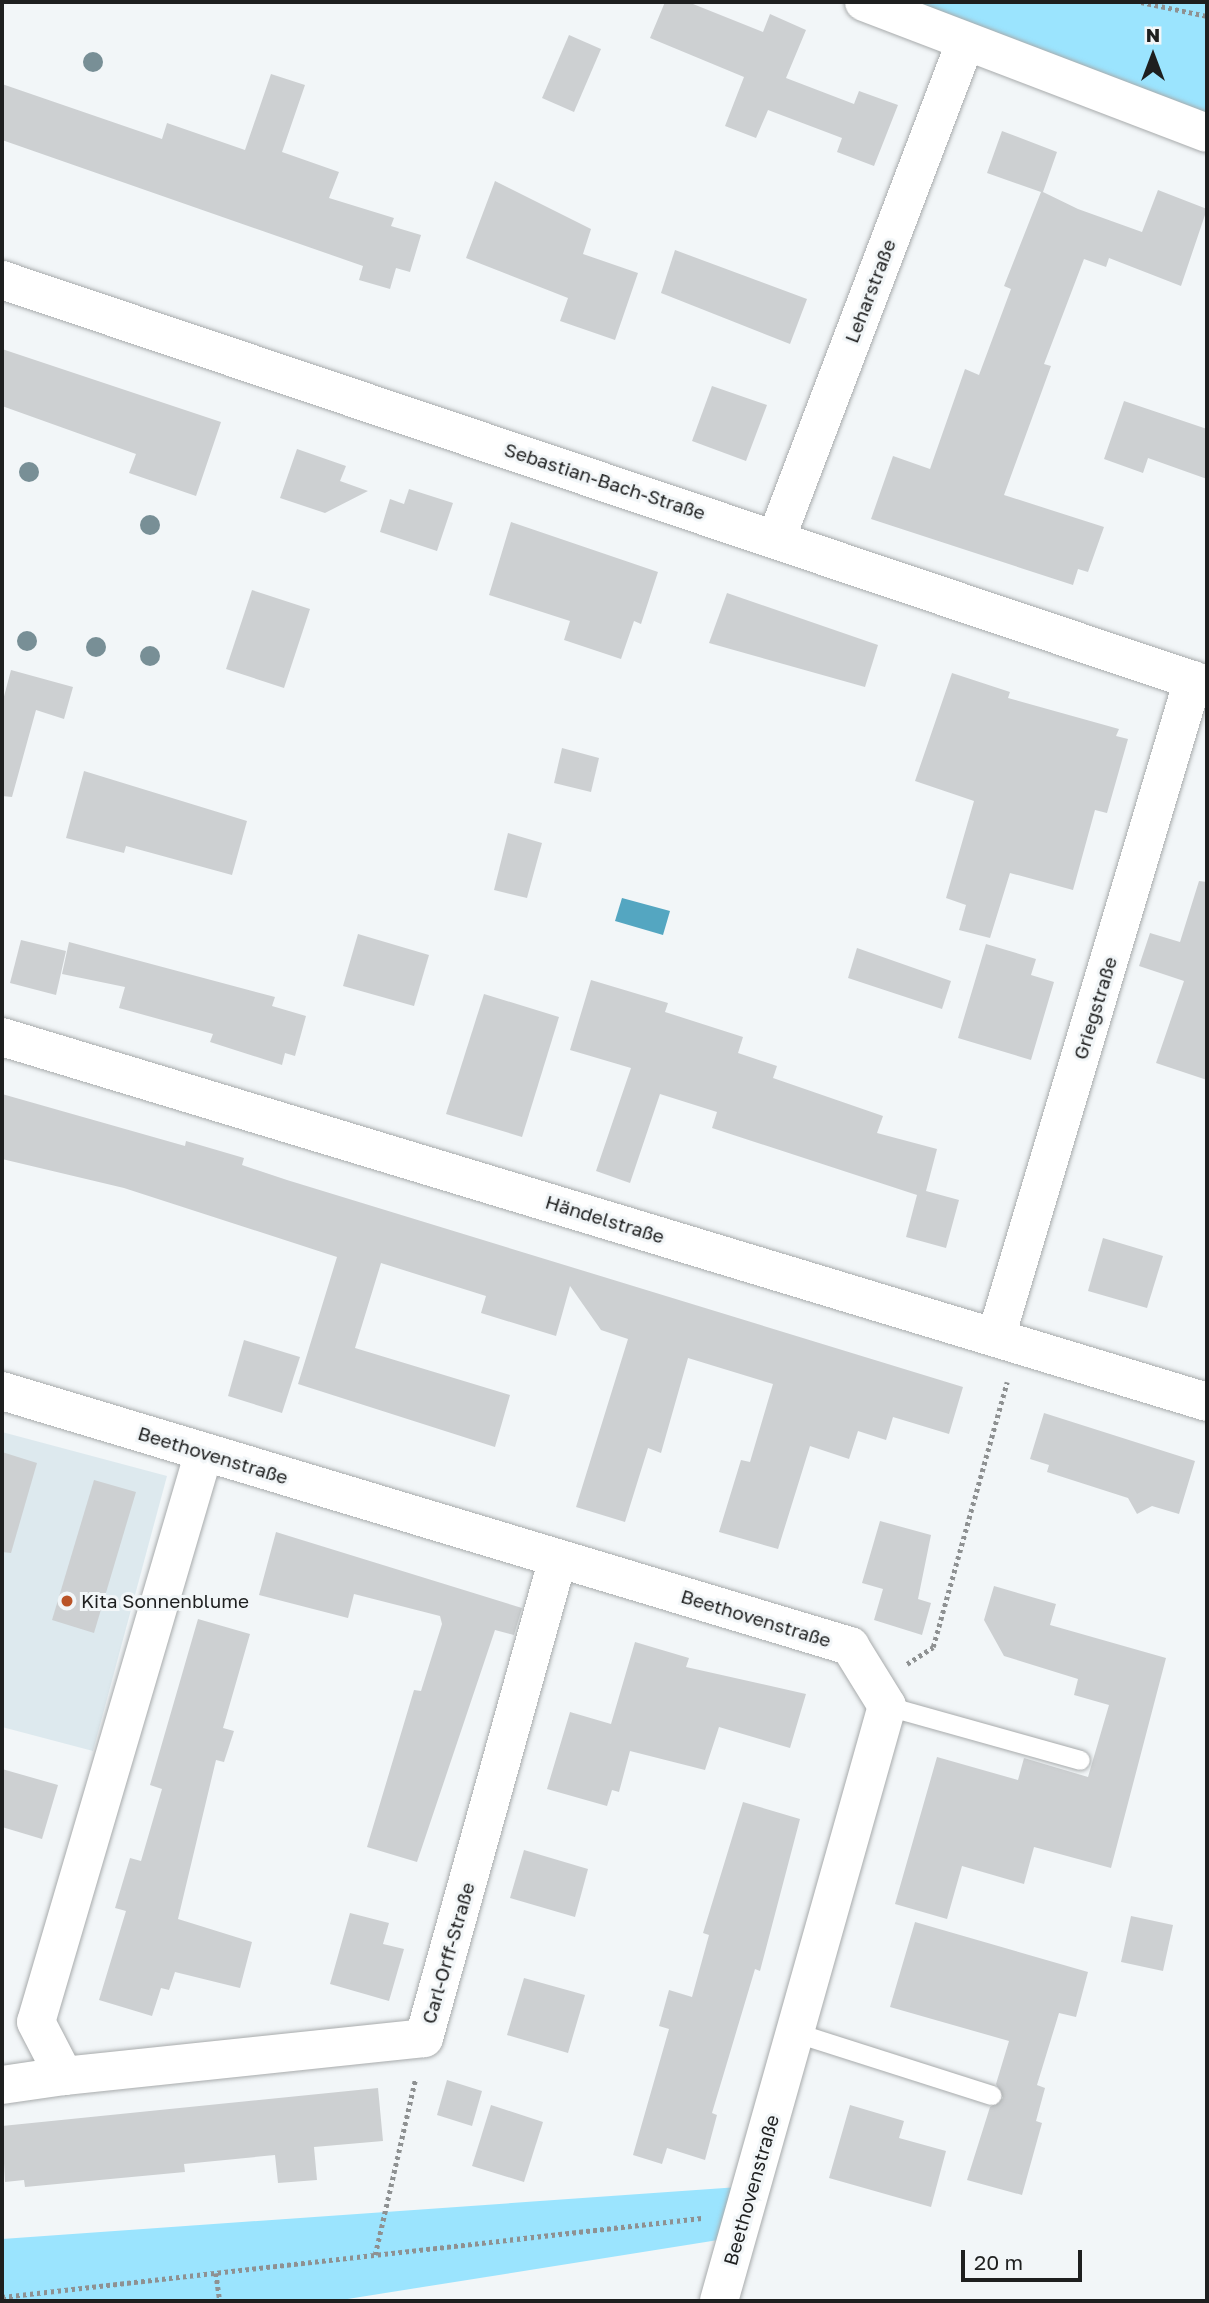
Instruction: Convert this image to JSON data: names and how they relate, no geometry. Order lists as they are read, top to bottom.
{
  "streets": {
    "street": [
      "Leharstraße",
      "Sebastian-Bach-Straße",
      "Griegstraße",
      "Händelstraße",
      "Beethovenstraße",
      "Carl-Orff-Straße"
    ]
  },
  "crossings": [
    ["Leharstraße", "Sebastian-Bach-Straße"],
    ["Sebastian-Bach-Straße", "Griegstraße"],
    ["Griegstraße", "Händelstraße"],
    ["Beethovenstraße", "Carl-Orff-Straße"]
  ],
  "places": ["Kita Sonnenblume"],
  "scale_bar": "20 m",
  "north": "top"
}
